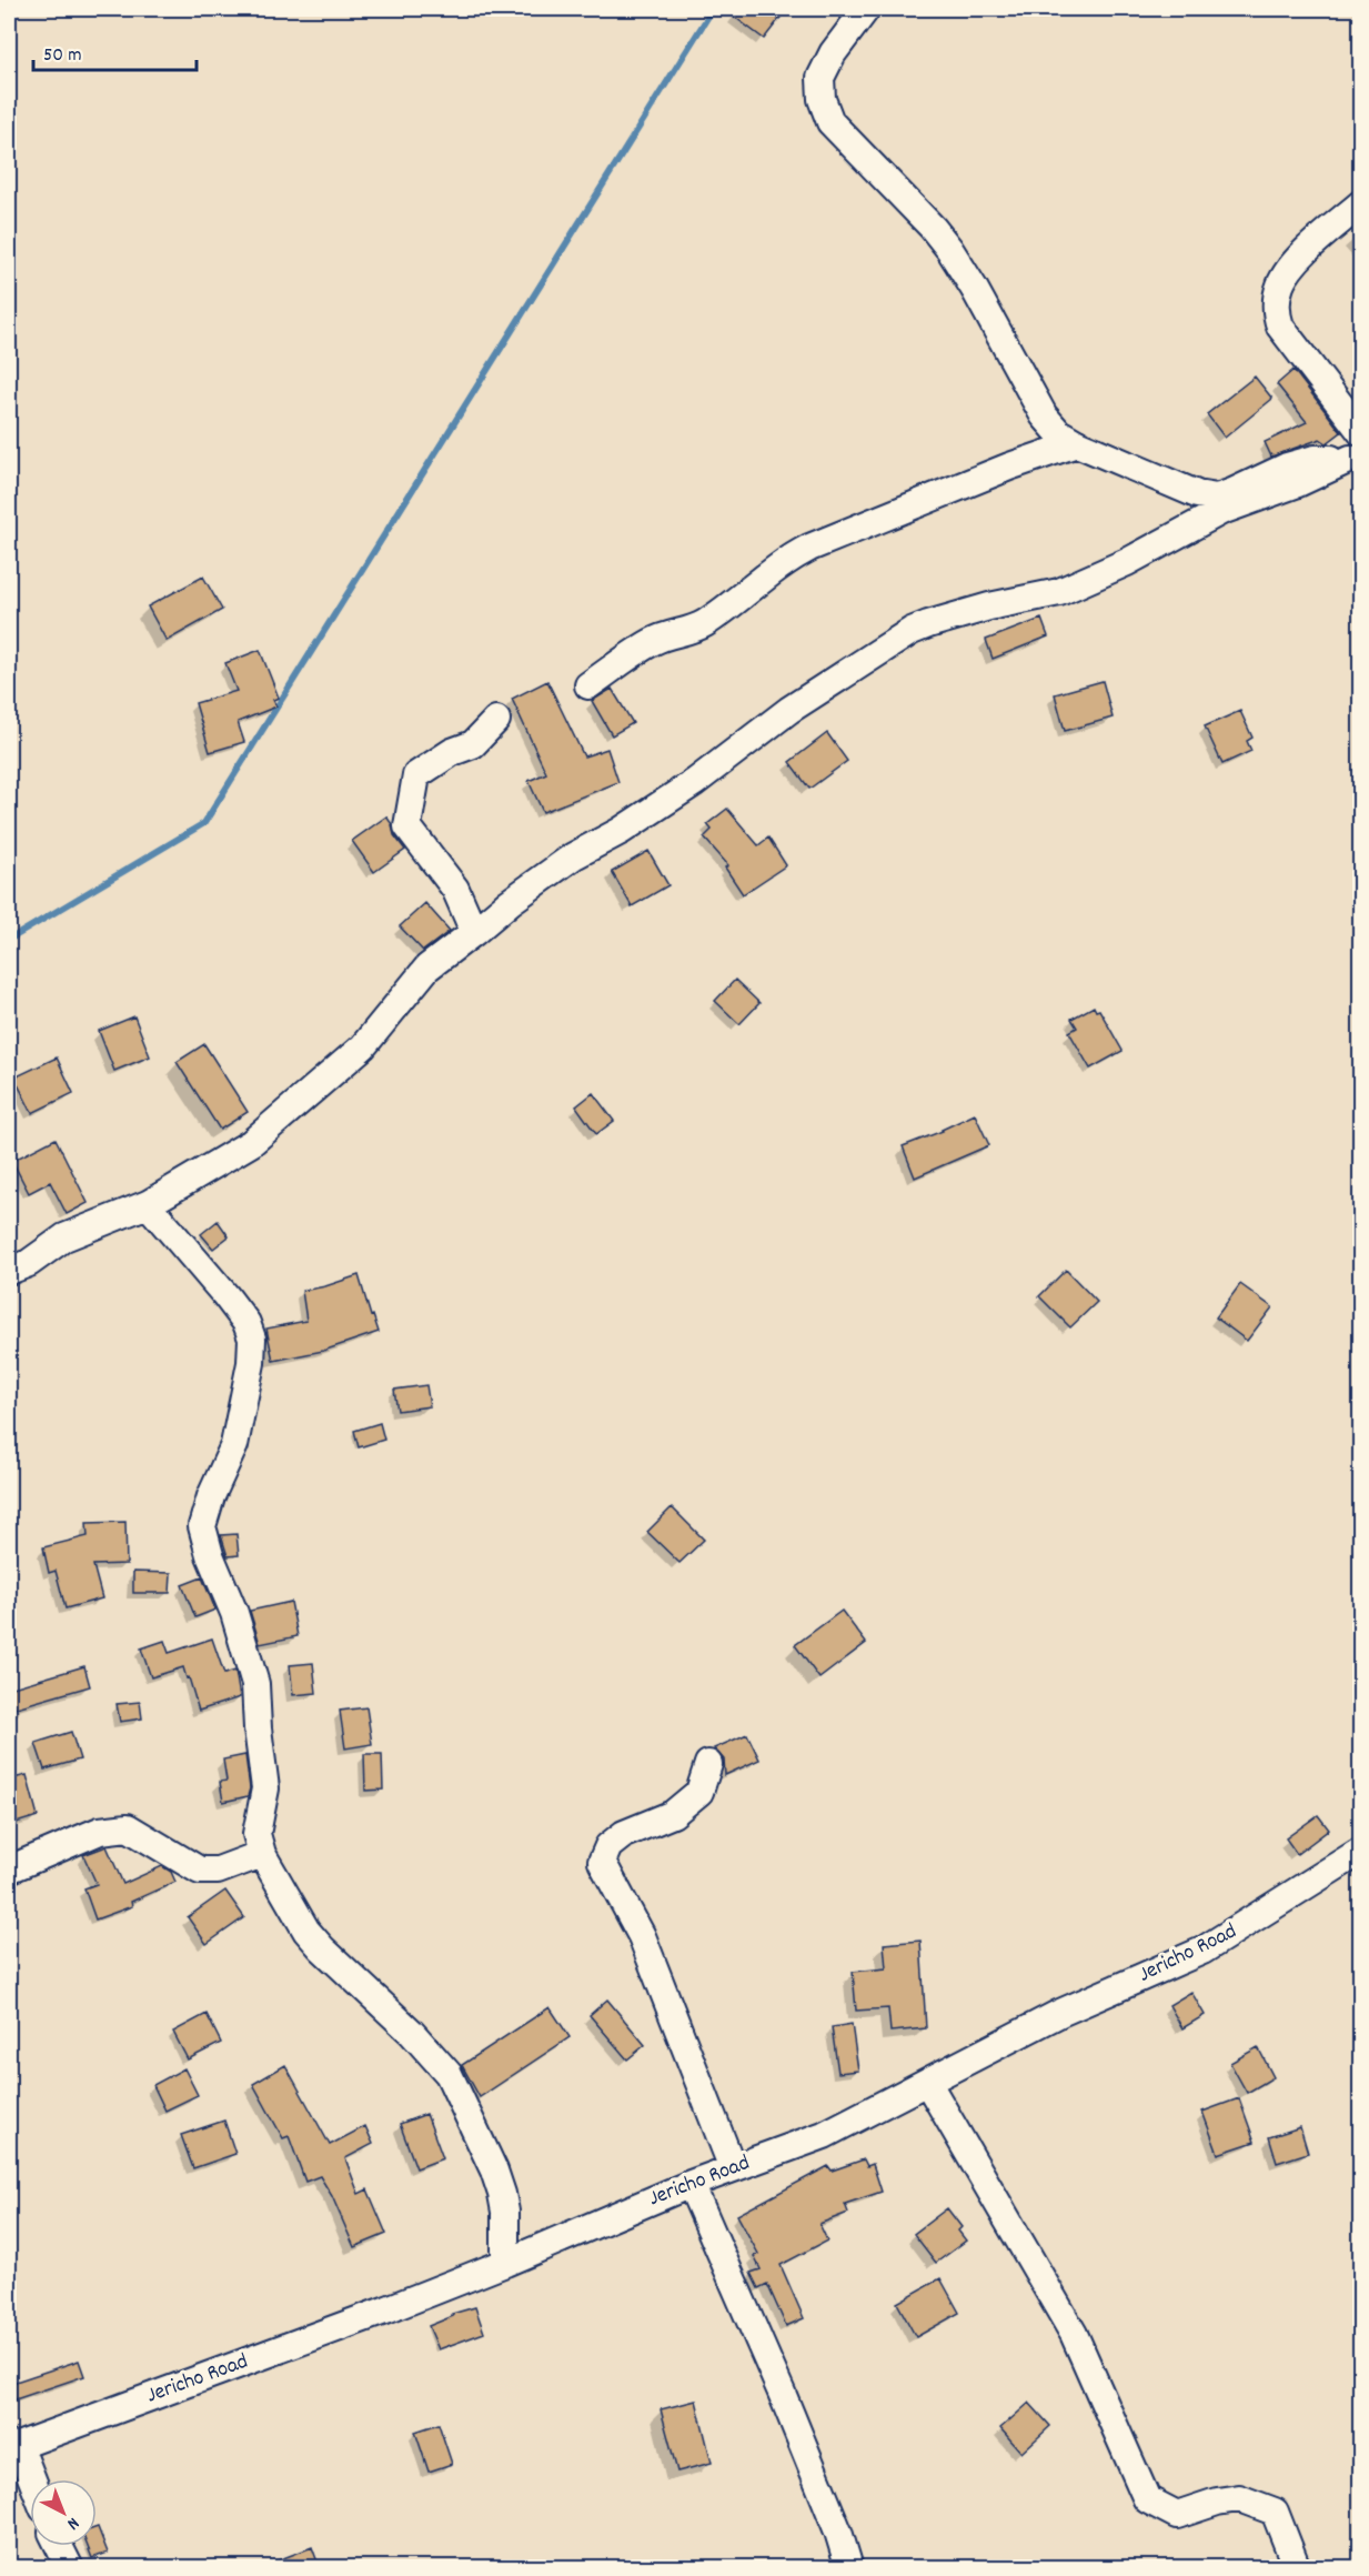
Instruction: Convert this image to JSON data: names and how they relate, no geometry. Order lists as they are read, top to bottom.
{
  "streets": {
    "street": ["Jericho Road"]
  },
  "scale_bar": "50 m",
  "north": "bottom right"
}
